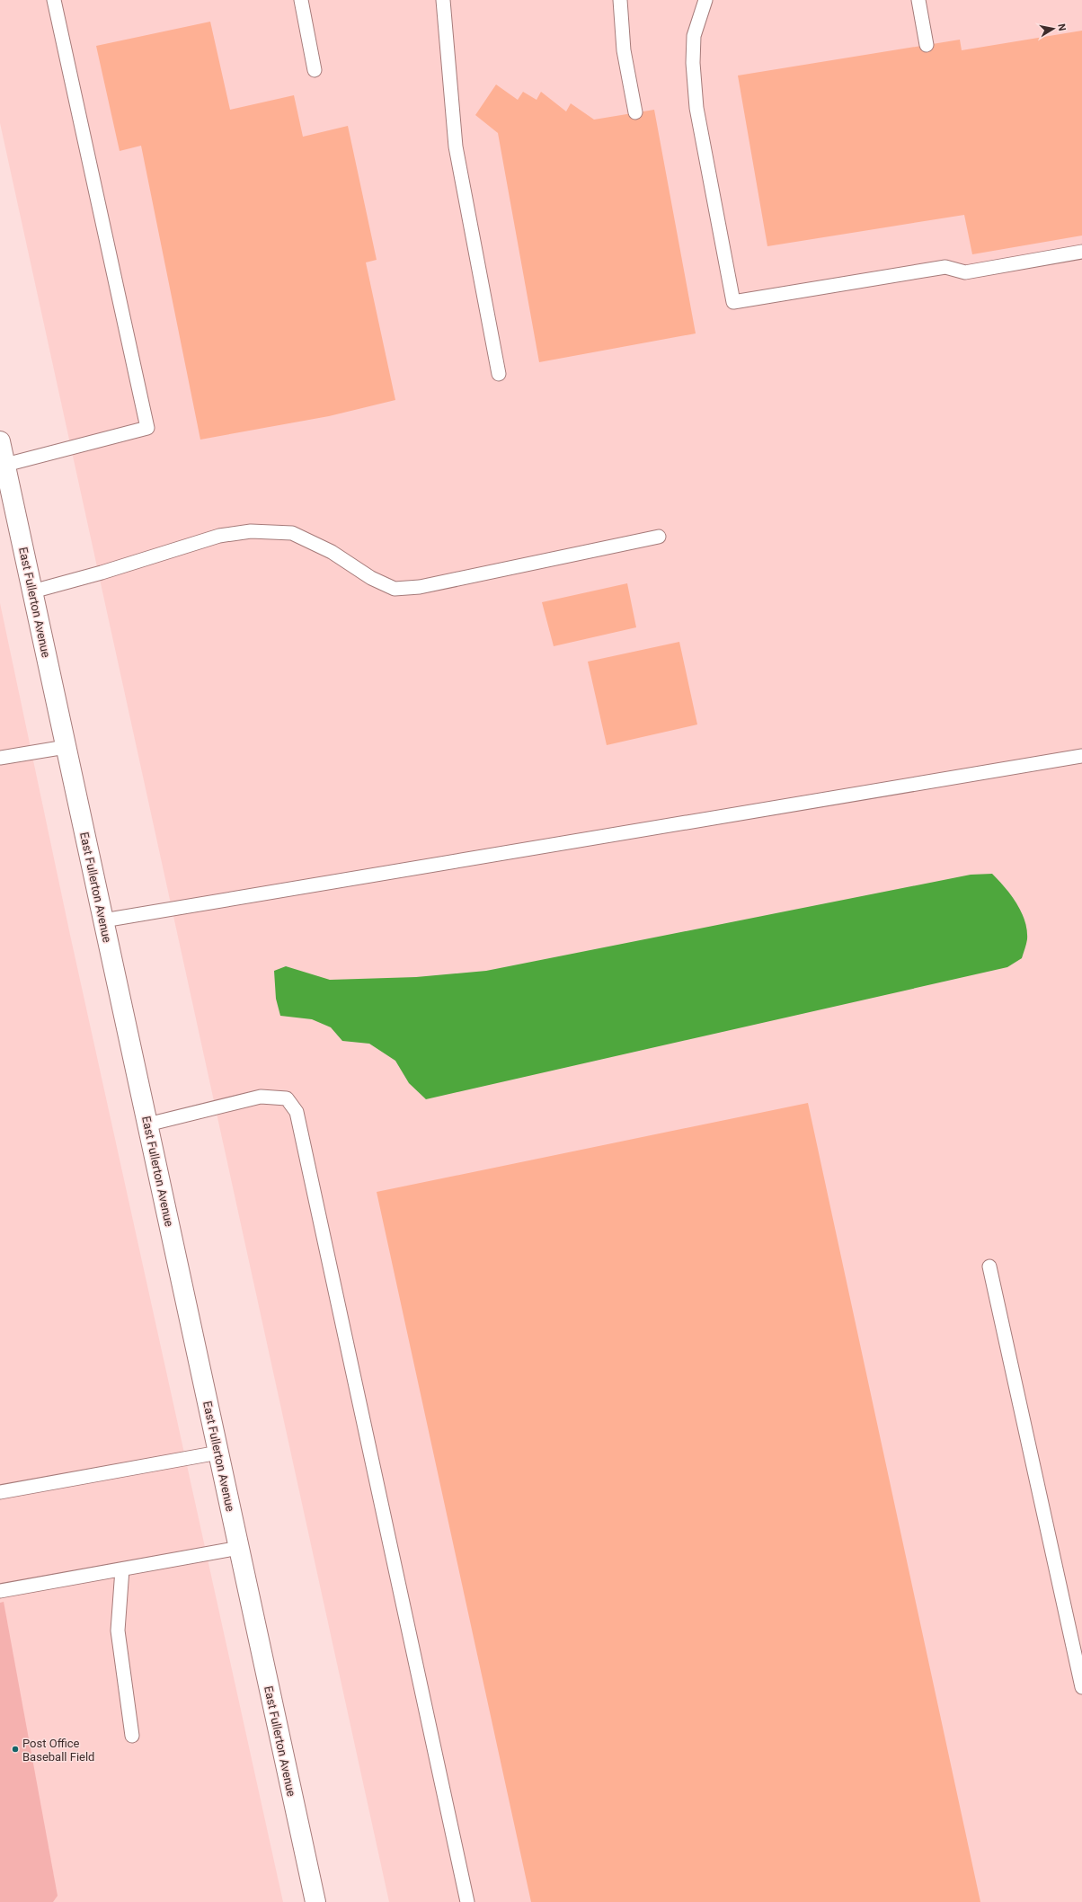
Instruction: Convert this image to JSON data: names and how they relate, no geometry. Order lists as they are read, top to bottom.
{
  "streets": {
    "street": ["East Fullerton Avenue"]
  },
  "places": ["Post Office Baseball Field"],
  "north": "right"
}
